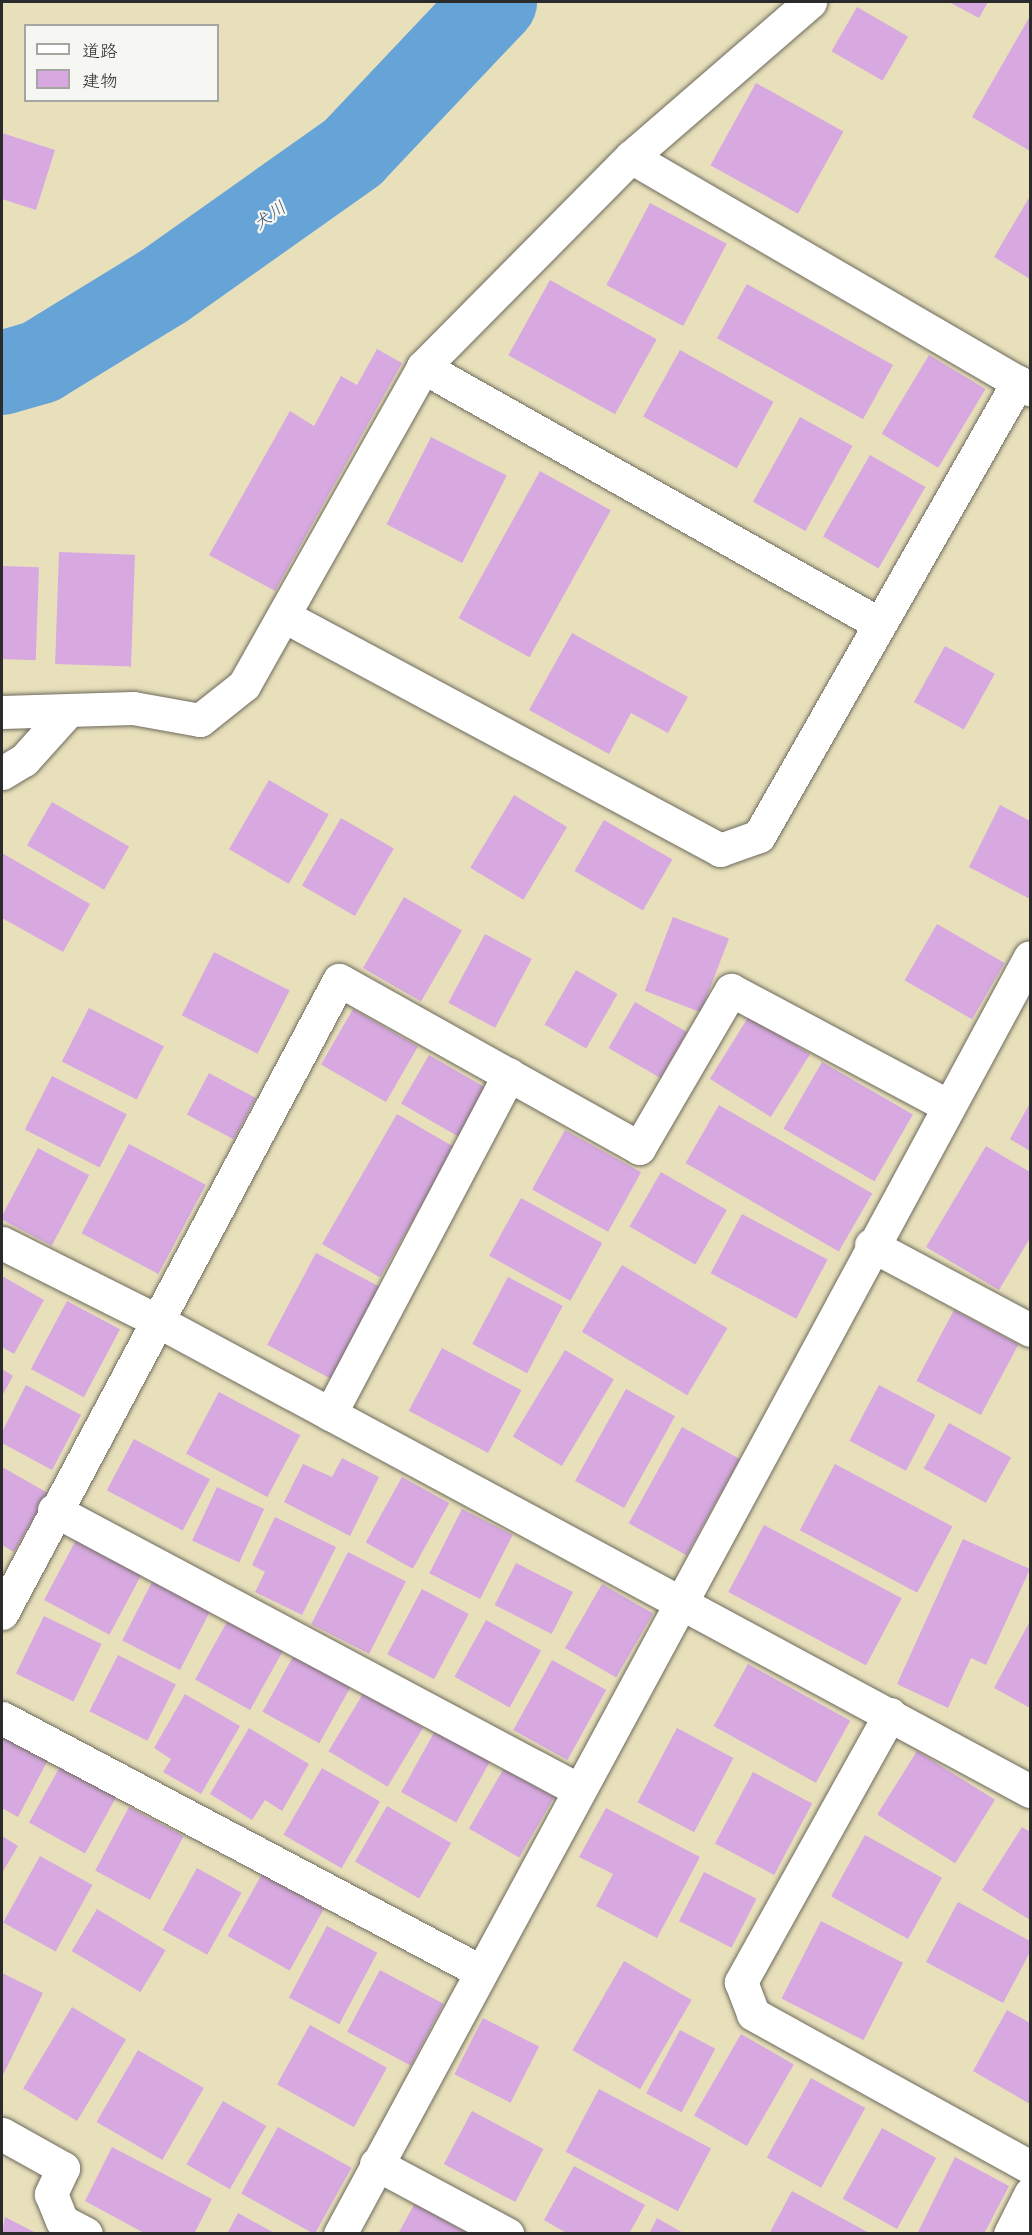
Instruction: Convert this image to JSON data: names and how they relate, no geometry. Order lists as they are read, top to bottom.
{
  "water": ["犬川"],
  "legend": ["道路", "建物"]
}
